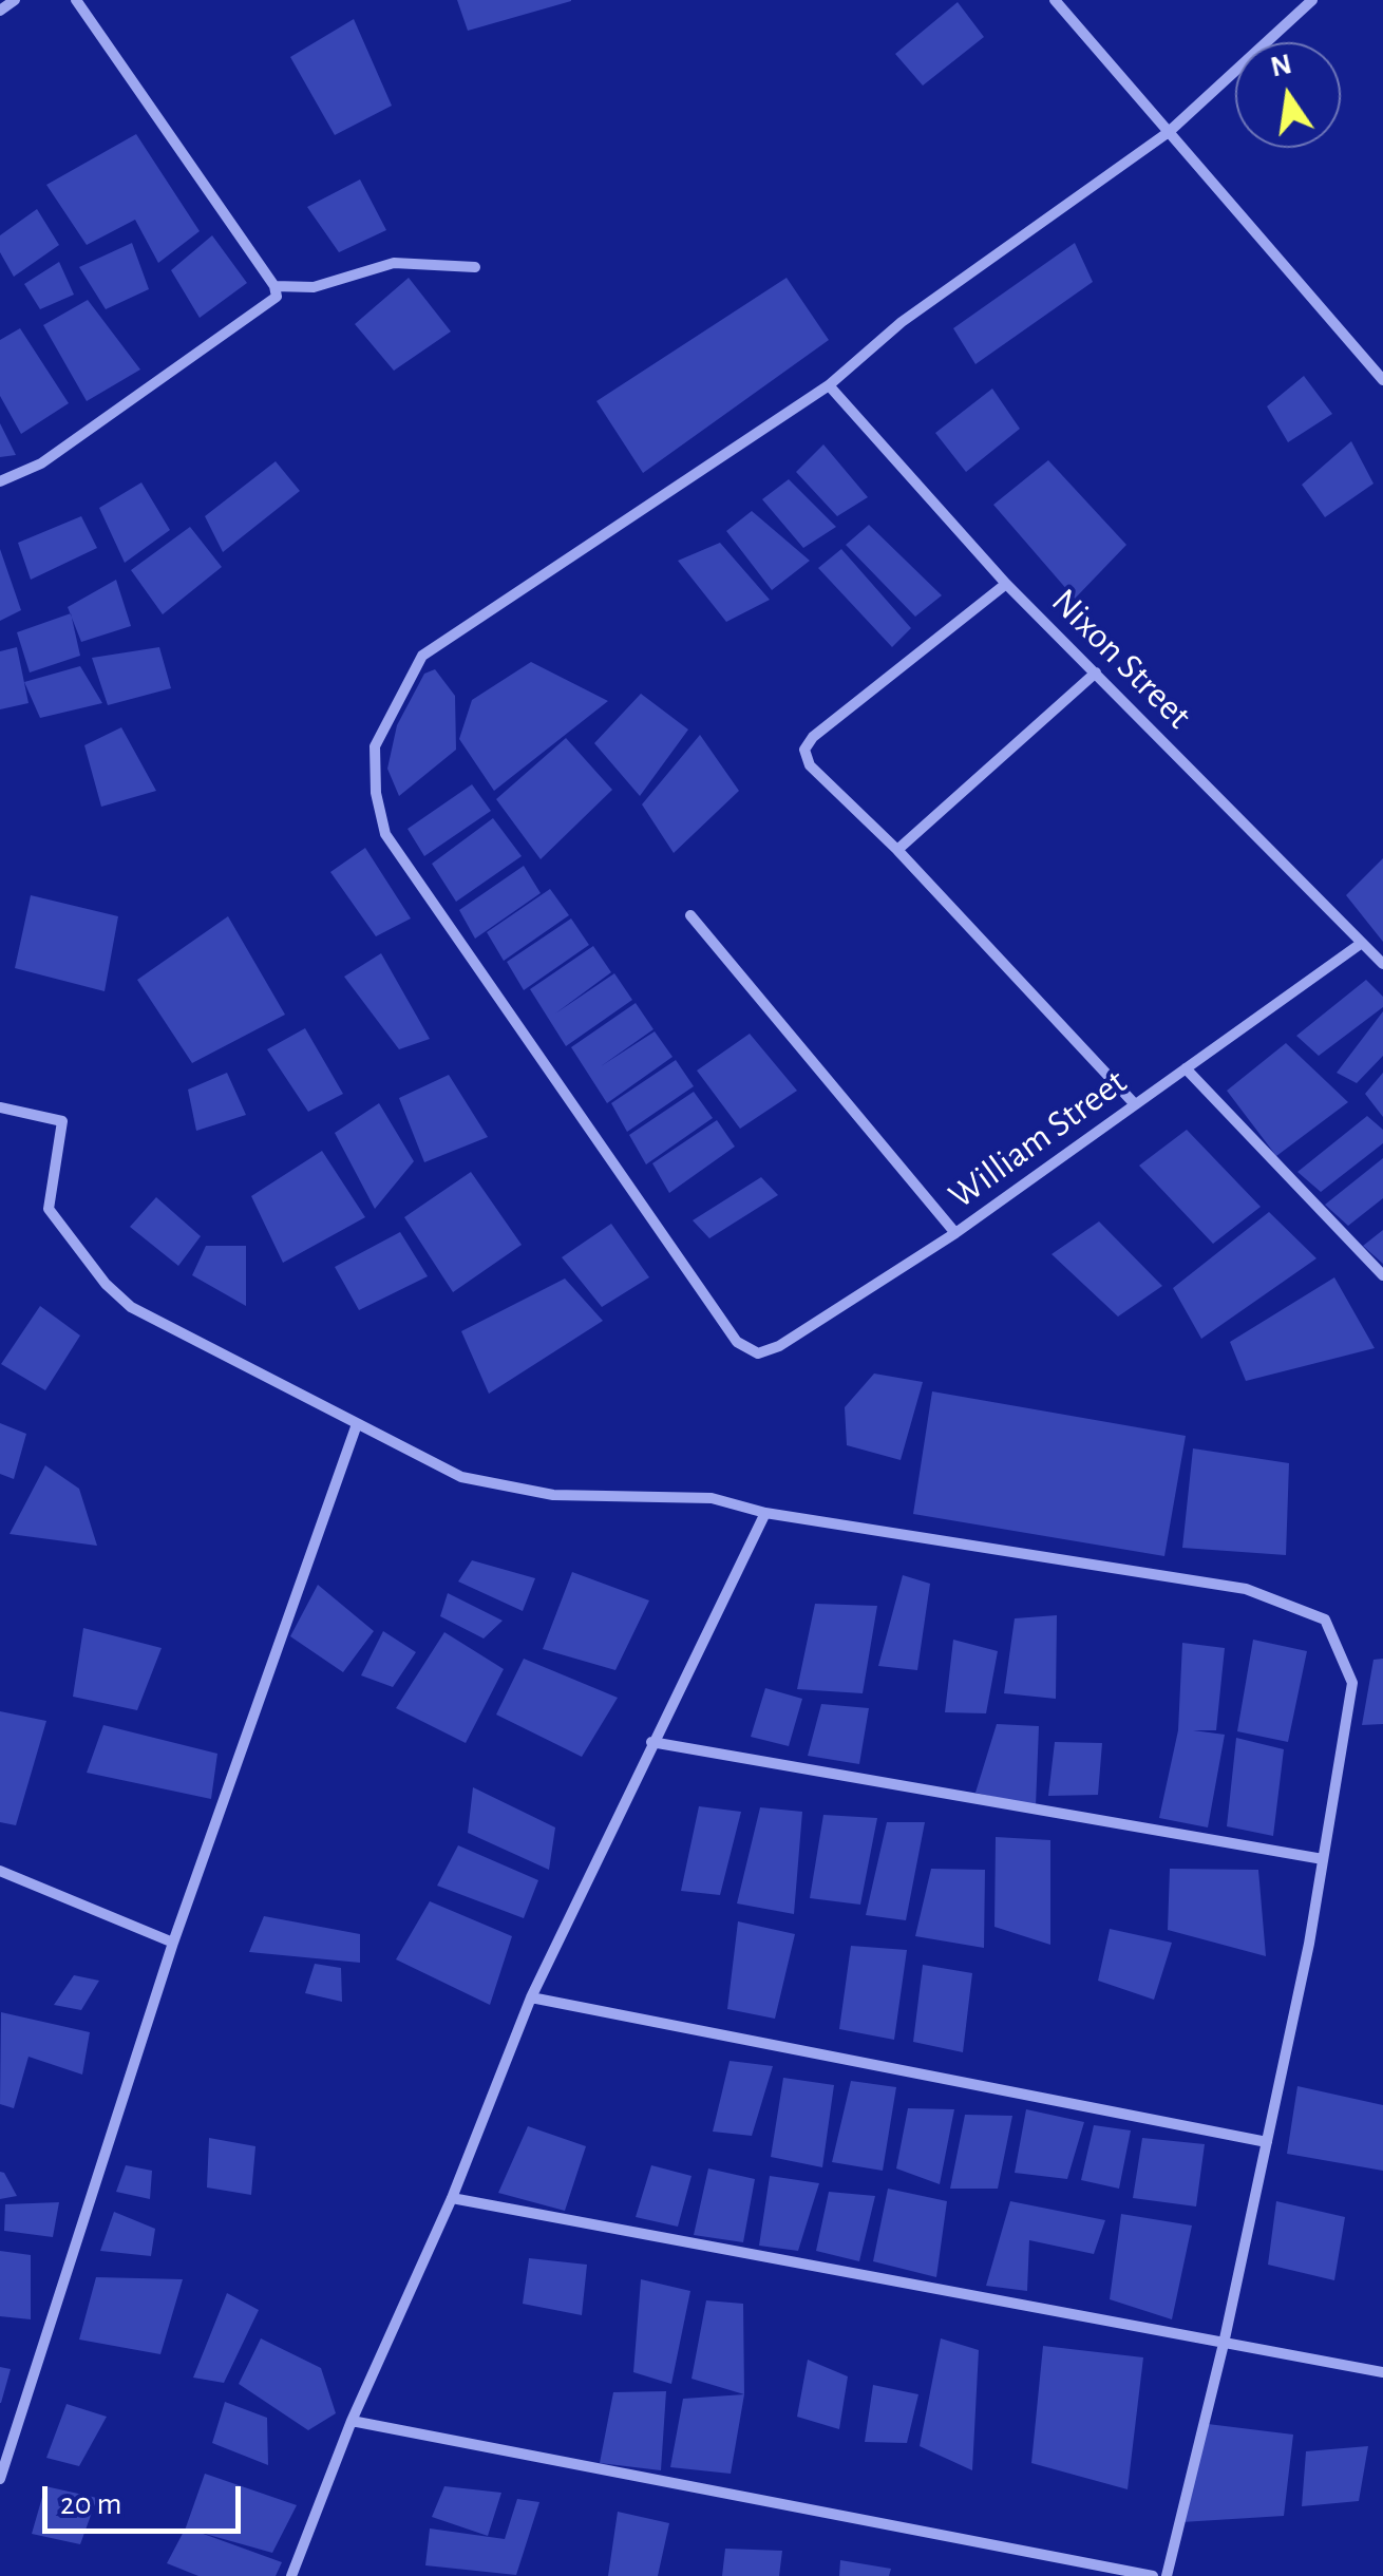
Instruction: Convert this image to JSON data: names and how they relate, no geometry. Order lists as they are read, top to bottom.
{
  "streets": {
    "street": ["Nixon Street", "William Street"]
  },
  "crossings": [
    ["Nixon Street", "William Street"]
  ],
  "scale_bar": "20 m",
  "north": "top"
}
